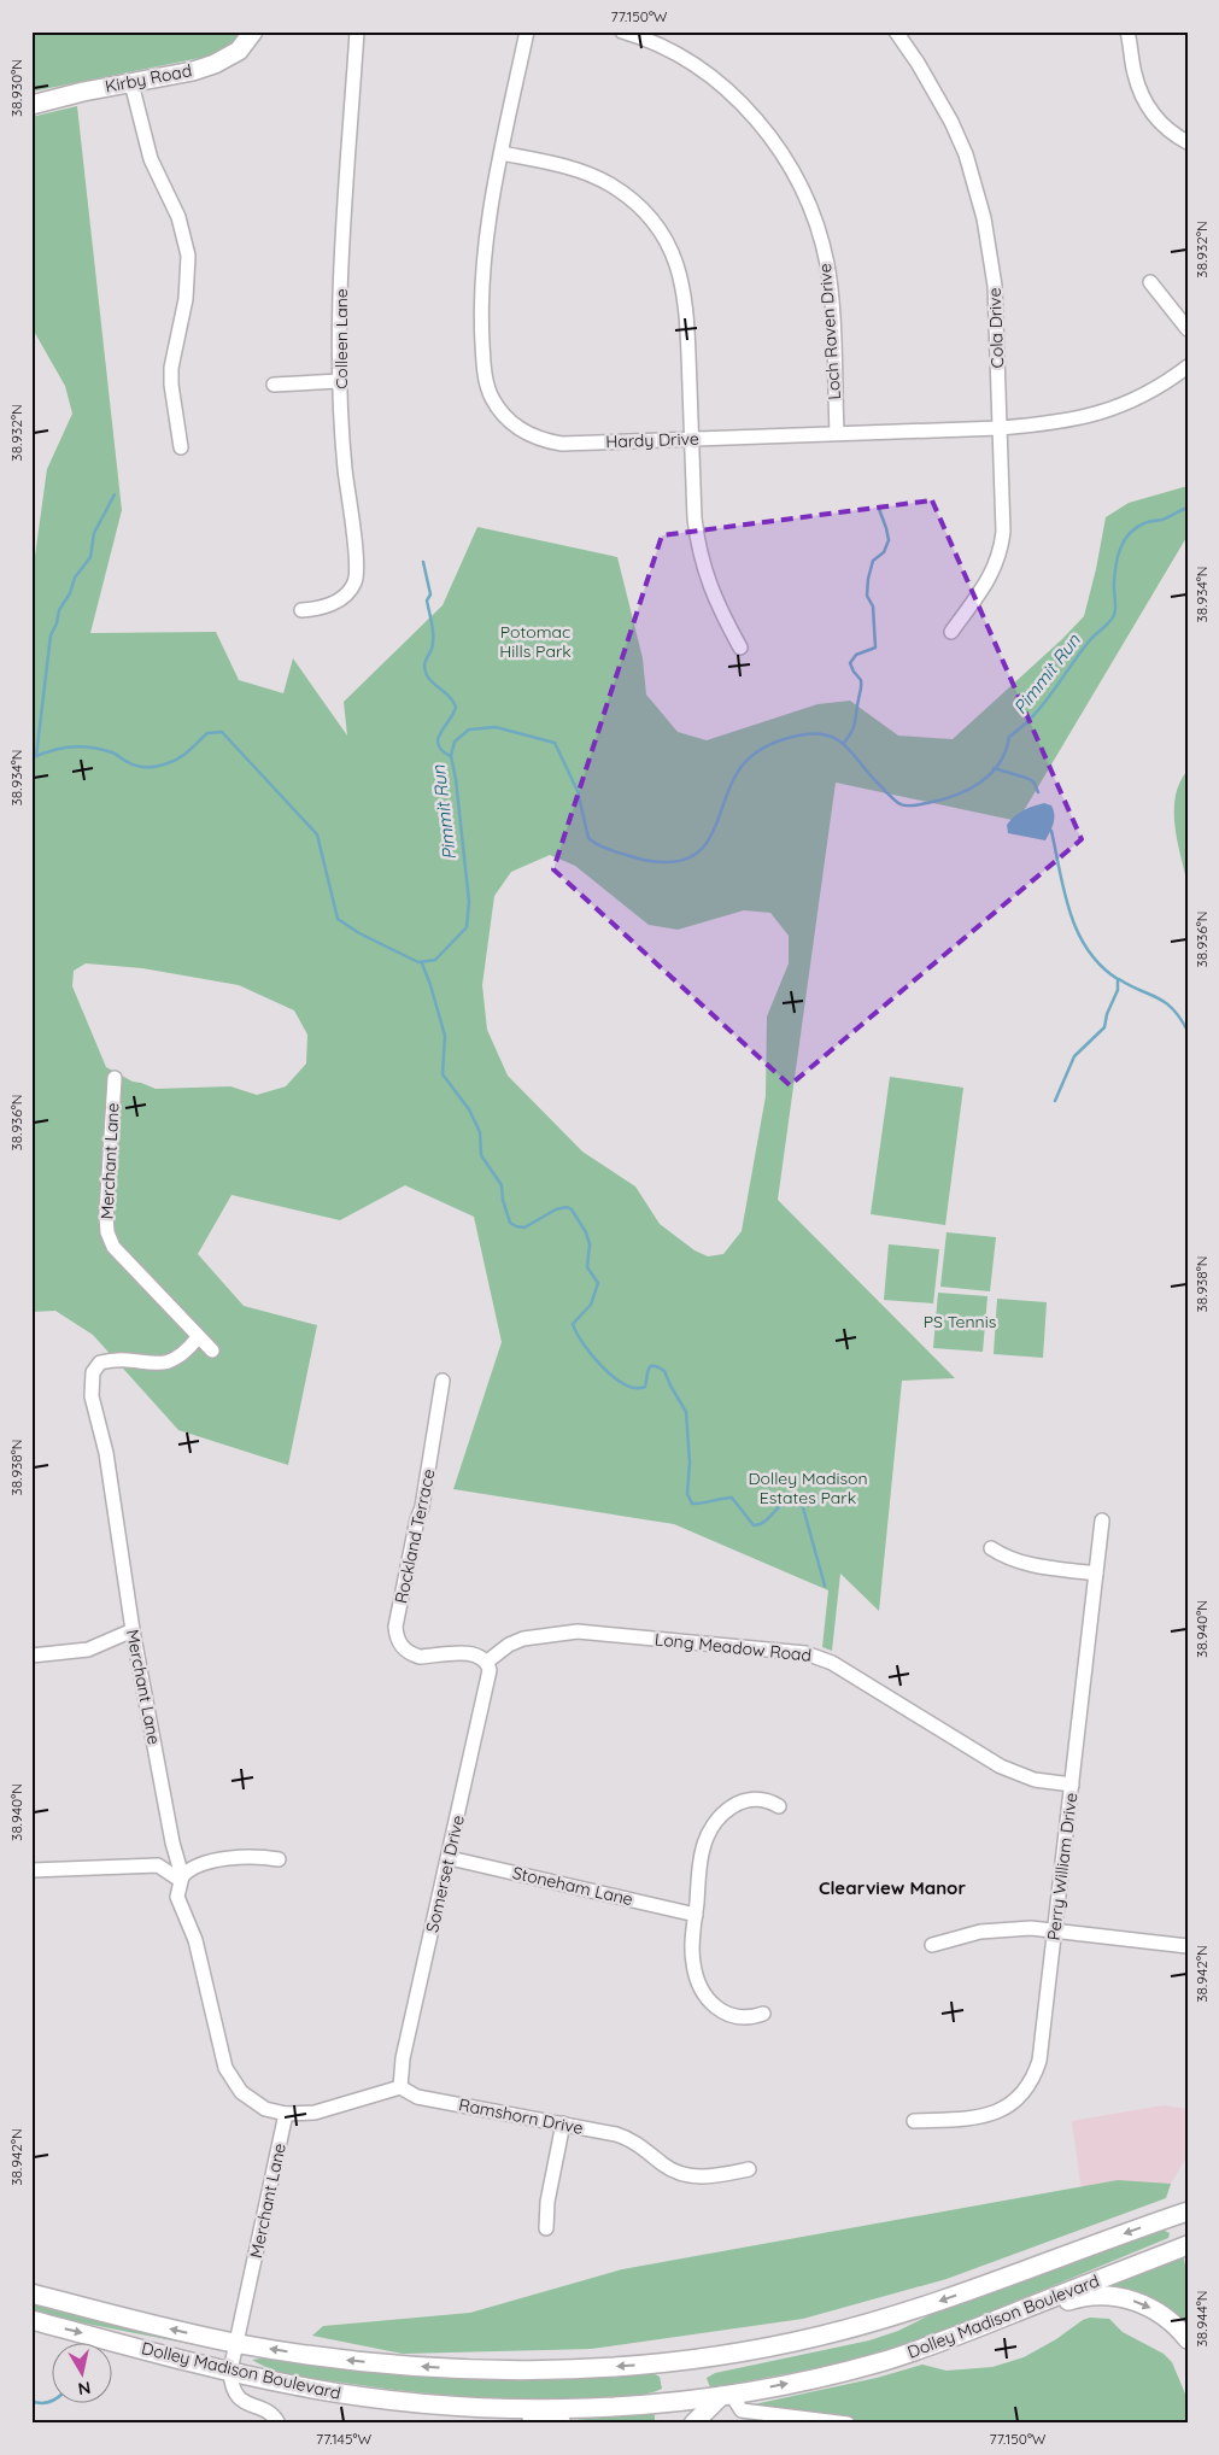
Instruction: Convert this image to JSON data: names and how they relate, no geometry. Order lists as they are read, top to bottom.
{
  "streets": {
    "main road": ["Kirby Road", "Dolley Madison Boulevard"],
    "street": [
      "Cola Drive",
      "Loch Raven Drive",
      "Colleen Lane",
      "Hardy Drive",
      "Merchant Lane",
      "Rockland Terrace",
      "Long Meadow Road",
      "Perry William Drive",
      "Somerset Drive",
      "Stoneham Lane",
      "Ramshorn Drive"
    ]
  },
  "crossings": [
    ["Cola Drive", "Hardy Drive"],
    ["Loch Raven Drive", "Hardy Drive"],
    ["Merchant Lane", "Dolley Madison Boulevard"],
    ["Rockland Terrace", "Long Meadow Road"],
    ["Rockland Terrace", "Somerset Drive"],
    ["Long Meadow Road", "Perry William Drive"],
    ["Long Meadow Road", "Somerset Drive"],
    ["Somerset Drive", "Stoneham Lane"],
    ["Somerset Drive", "Ramshorn Drive"]
  ],
  "districts": ["Clearview Manor"],
  "water": ["Pimmit Run"],
  "parks": ["Potomac Hills Park", "PS Tennis", "Dolley Madison Estates Park"],
  "north": "bottom",
  "coordinates": [
    "77.150°W",
    "38.930°N",
    "38.932°N",
    "38.934°N",
    "38.936°N",
    "38.938°N",
    "38.940°N",
    "38.942°N",
    "38.944°N",
    "77.145°W"
  ]
}
